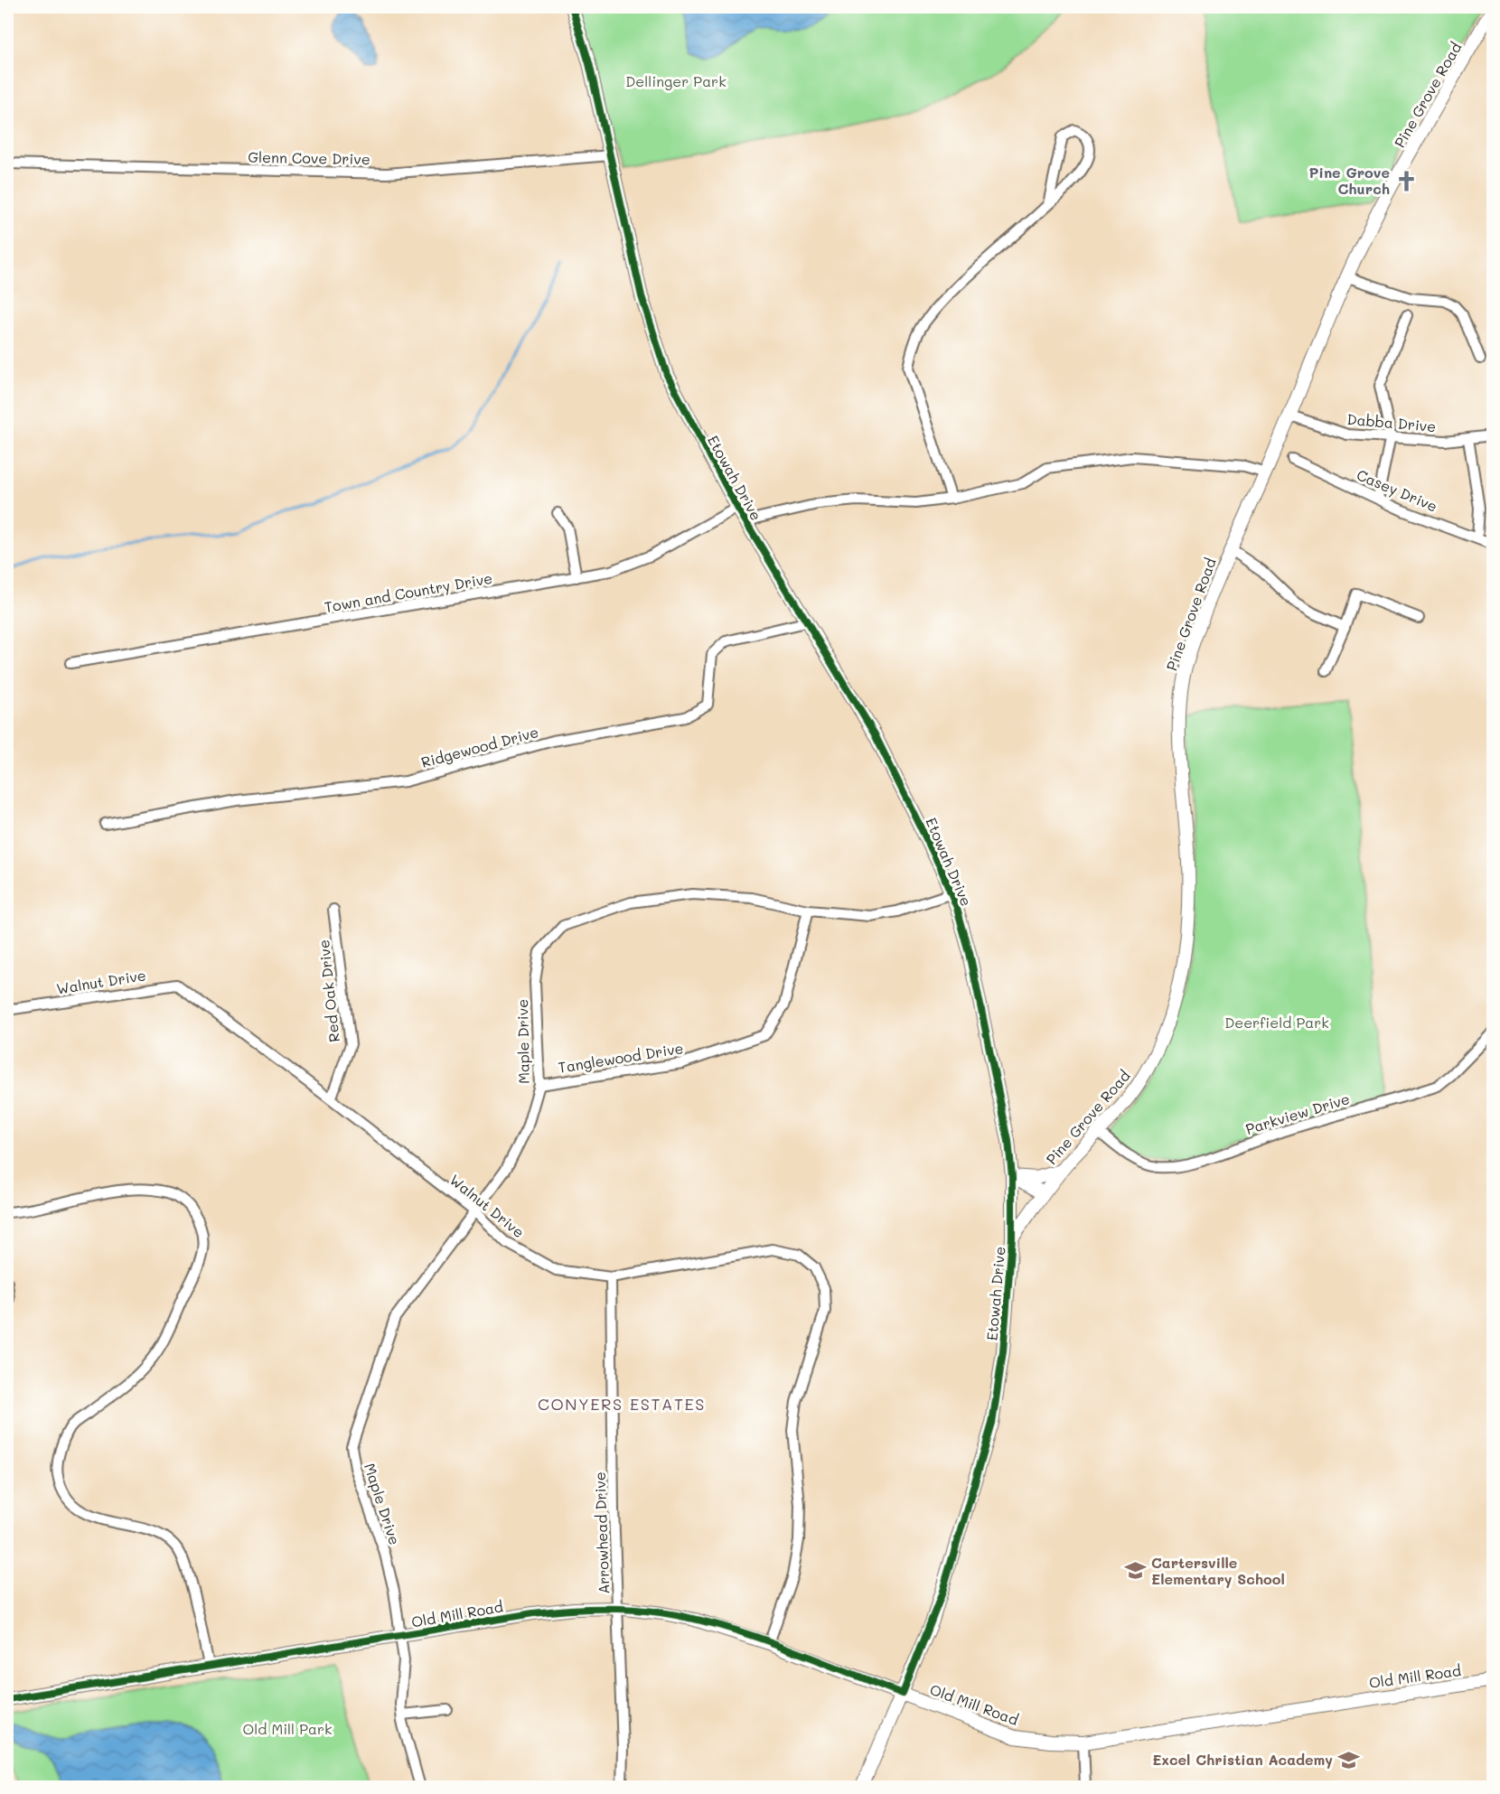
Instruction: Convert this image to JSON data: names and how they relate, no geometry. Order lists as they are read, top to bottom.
{
  "streets": {
    "street": [
      "Pine Grove Road",
      "Glenn Cove Drive",
      "Dabba Drive",
      "Etowah Drive",
      "Casey Drive",
      "Town and Country Drive",
      "Ridgewood Drive",
      "Walnut Drive",
      "Red Oak Drive",
      "Maple Drive",
      "Tanglewood Drive",
      "Parkview Drive",
      "Arrowhead Drive",
      "Old Mill Road"
    ]
  },
  "crossings": [
    ["Pine Grove Road", "Dabba Drive"],
    ["Pine Grove Road", "Etowah Drive"],
    ["Pine Grove Road", "Parkview Drive"],
    ["Glenn Cove Drive", "Etowah Drive"],
    ["Etowah Drive", "Town and Country Drive"],
    ["Etowah Drive", "Ridgewood Drive"],
    ["Etowah Drive", "Maple Drive"],
    ["Etowah Drive", "Old Mill Road"],
    ["Walnut Drive", "Red Oak Drive"],
    ["Walnut Drive", "Maple Drive"],
    ["Walnut Drive", "Arrowhead Drive"],
    ["Walnut Drive", "Old Mill Road"],
    ["Maple Drive", "Tanglewood Drive"],
    ["Maple Drive", "Old Mill Road"],
    ["Arrowhead Drive", "Old Mill Road"]
  ],
  "districts": ["CONYERS ESTATES"],
  "parks": ["Dellinger Park", "Deerfield Park", "Old Mill Park"],
  "places": {
    "church": ["Pine Grove Church"],
    "school or university": ["Cartersville Elementary School", "Excel Christian Academy"]
  }
}
